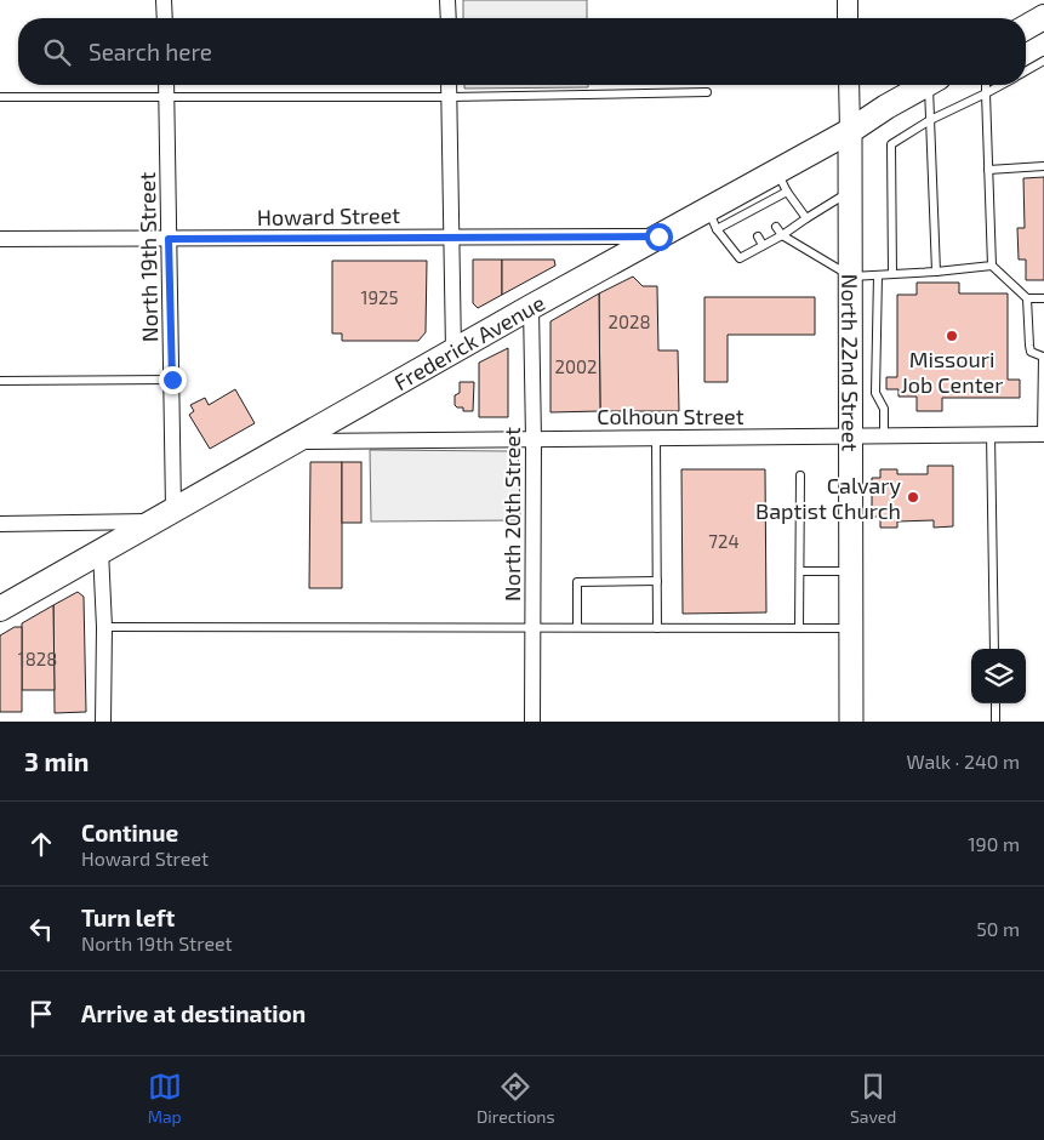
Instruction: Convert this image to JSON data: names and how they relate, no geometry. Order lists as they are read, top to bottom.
{
  "streets": {
    "main road": ["Frederick Avenue", "North 22nd Street"],
    "street": [
      "Howard Street",
      "North 19th Street",
      "Colhoun Street",
      "North 20th Street"
    ]
  },
  "crossings": [
    ["Howard Street", "North 19th Street"],
    ["Howard Street", "Frederick Avenue"],
    ["North 19th Street", "Frederick Avenue"],
    ["Frederick Avenue", "North 22nd Street"],
    ["Frederick Avenue", "Colhoun Street"],
    ["Frederick Avenue", "North 20th Street"],
    ["North 22nd Street", "Colhoun Street"],
    ["Colhoun Street", "North 20th Street"]
  ],
  "places": ["Missouri Job Center", "Calvary Baptist Church"],
  "house_numbers": [
    "1925",
    "2028",
    "2002",
    "724",
    "1828"
  ],
  "page": {
    "search": "Search here",
    "heading": ["3 min", "Walk · 240 m"],
    "list": [
      ["Continue", "Howard Street", "190 m"],
      ["Turn left", "North 19th Street", "50 m"],
      "Arrive at destination"
    ],
    "nav": ["Map", "Directions", "Saved"]
  }
}
